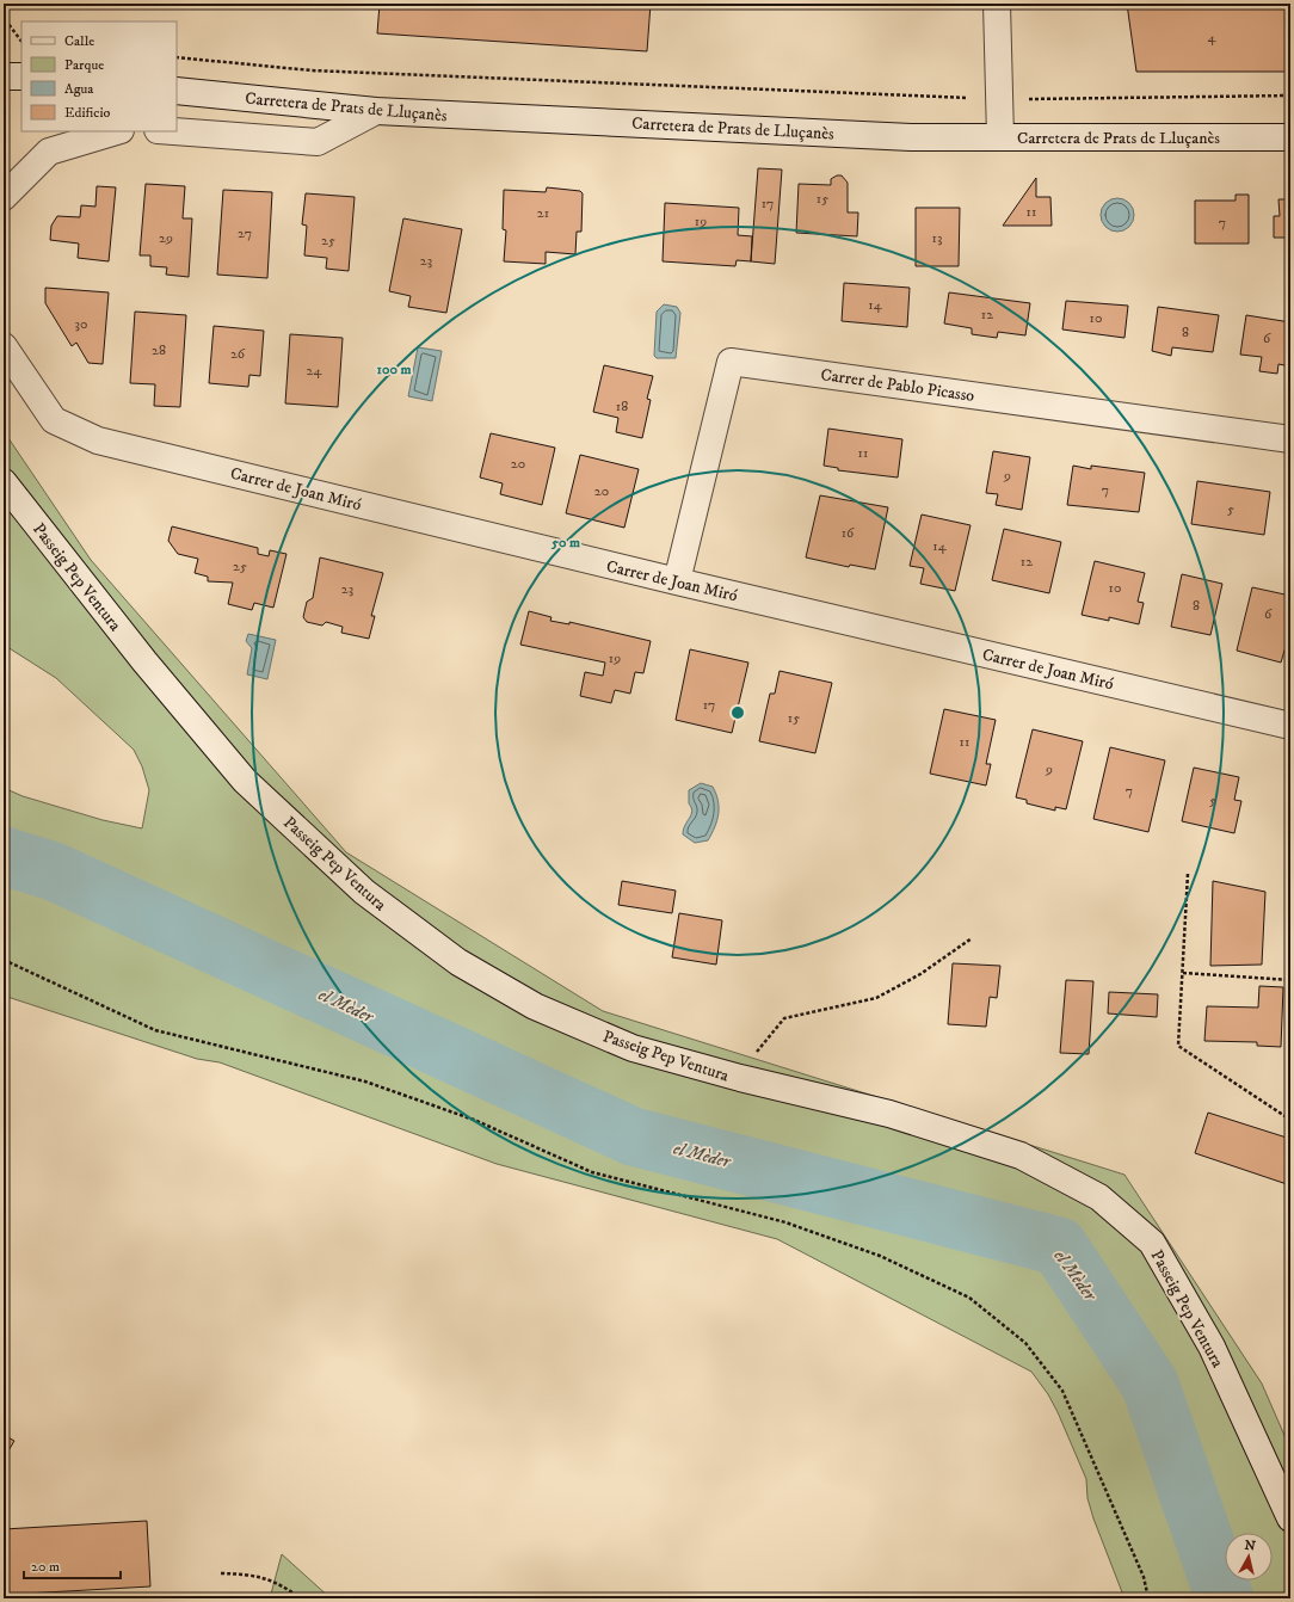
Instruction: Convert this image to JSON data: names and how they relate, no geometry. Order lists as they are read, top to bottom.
{
  "streets": {
    "street": [
      "Carretera de Prats de Lluçanès",
      "Carrer de Pablo Picasso",
      "Carrer de Joan Miró",
      "Passeig Pep Ventura"
    ]
  },
  "crossings": [
    ["Carrer de Pablo Picasso", "Carrer de Joan Miró"]
  ],
  "water": ["el Mèder"],
  "house_numbers": [
    "4",
    "15",
    "17",
    "11",
    "21",
    "19",
    "7",
    "27",
    "29",
    "13",
    "25",
    "23",
    "14",
    "12",
    "10",
    "30",
    "8",
    "6",
    "28",
    "26",
    "24",
    "18",
    "11",
    "20",
    "9",
    "7",
    "20",
    "5",
    "16",
    "14",
    "12",
    "25",
    "10",
    "23",
    "8",
    "6",
    "19",
    "17",
    "15",
    "11",
    "9",
    "7",
    "5"
  ],
  "legend": [
    "Calle",
    "Parque",
    "Agua",
    "Edificio"
  ],
  "scale_bar": "20 m",
  "north": "top",
  "rings": ["100 m", "50 m"]
}
